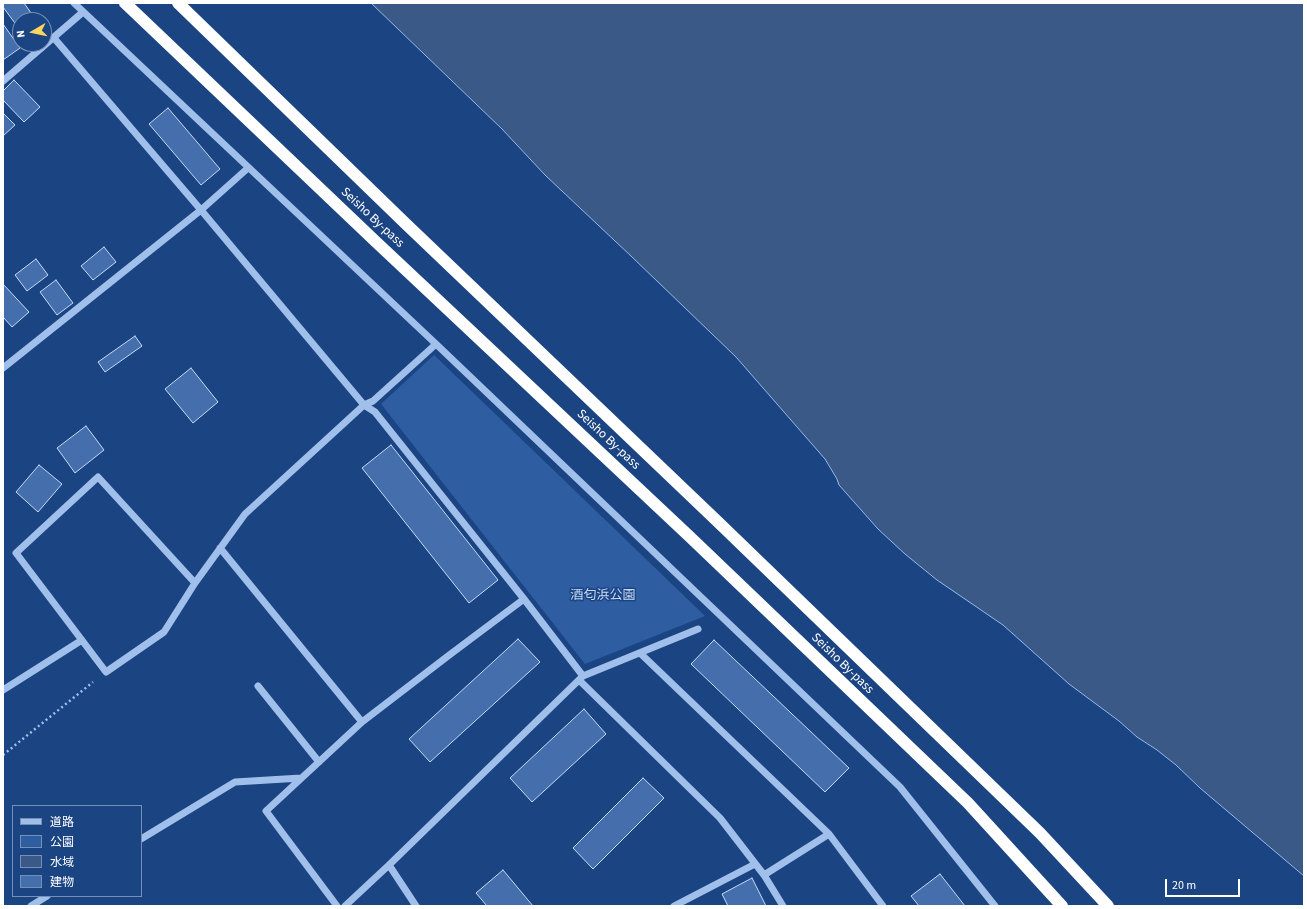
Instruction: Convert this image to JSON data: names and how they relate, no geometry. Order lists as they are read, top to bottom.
{
  "streets": {
    "highway": ["Seisho By-pass"]
  },
  "parks": ["酒匂浜公園"],
  "legend": [
    "道路",
    "公園",
    "水域",
    "建物"
  ],
  "scale_bar": "20 m",
  "north": "left"
}
